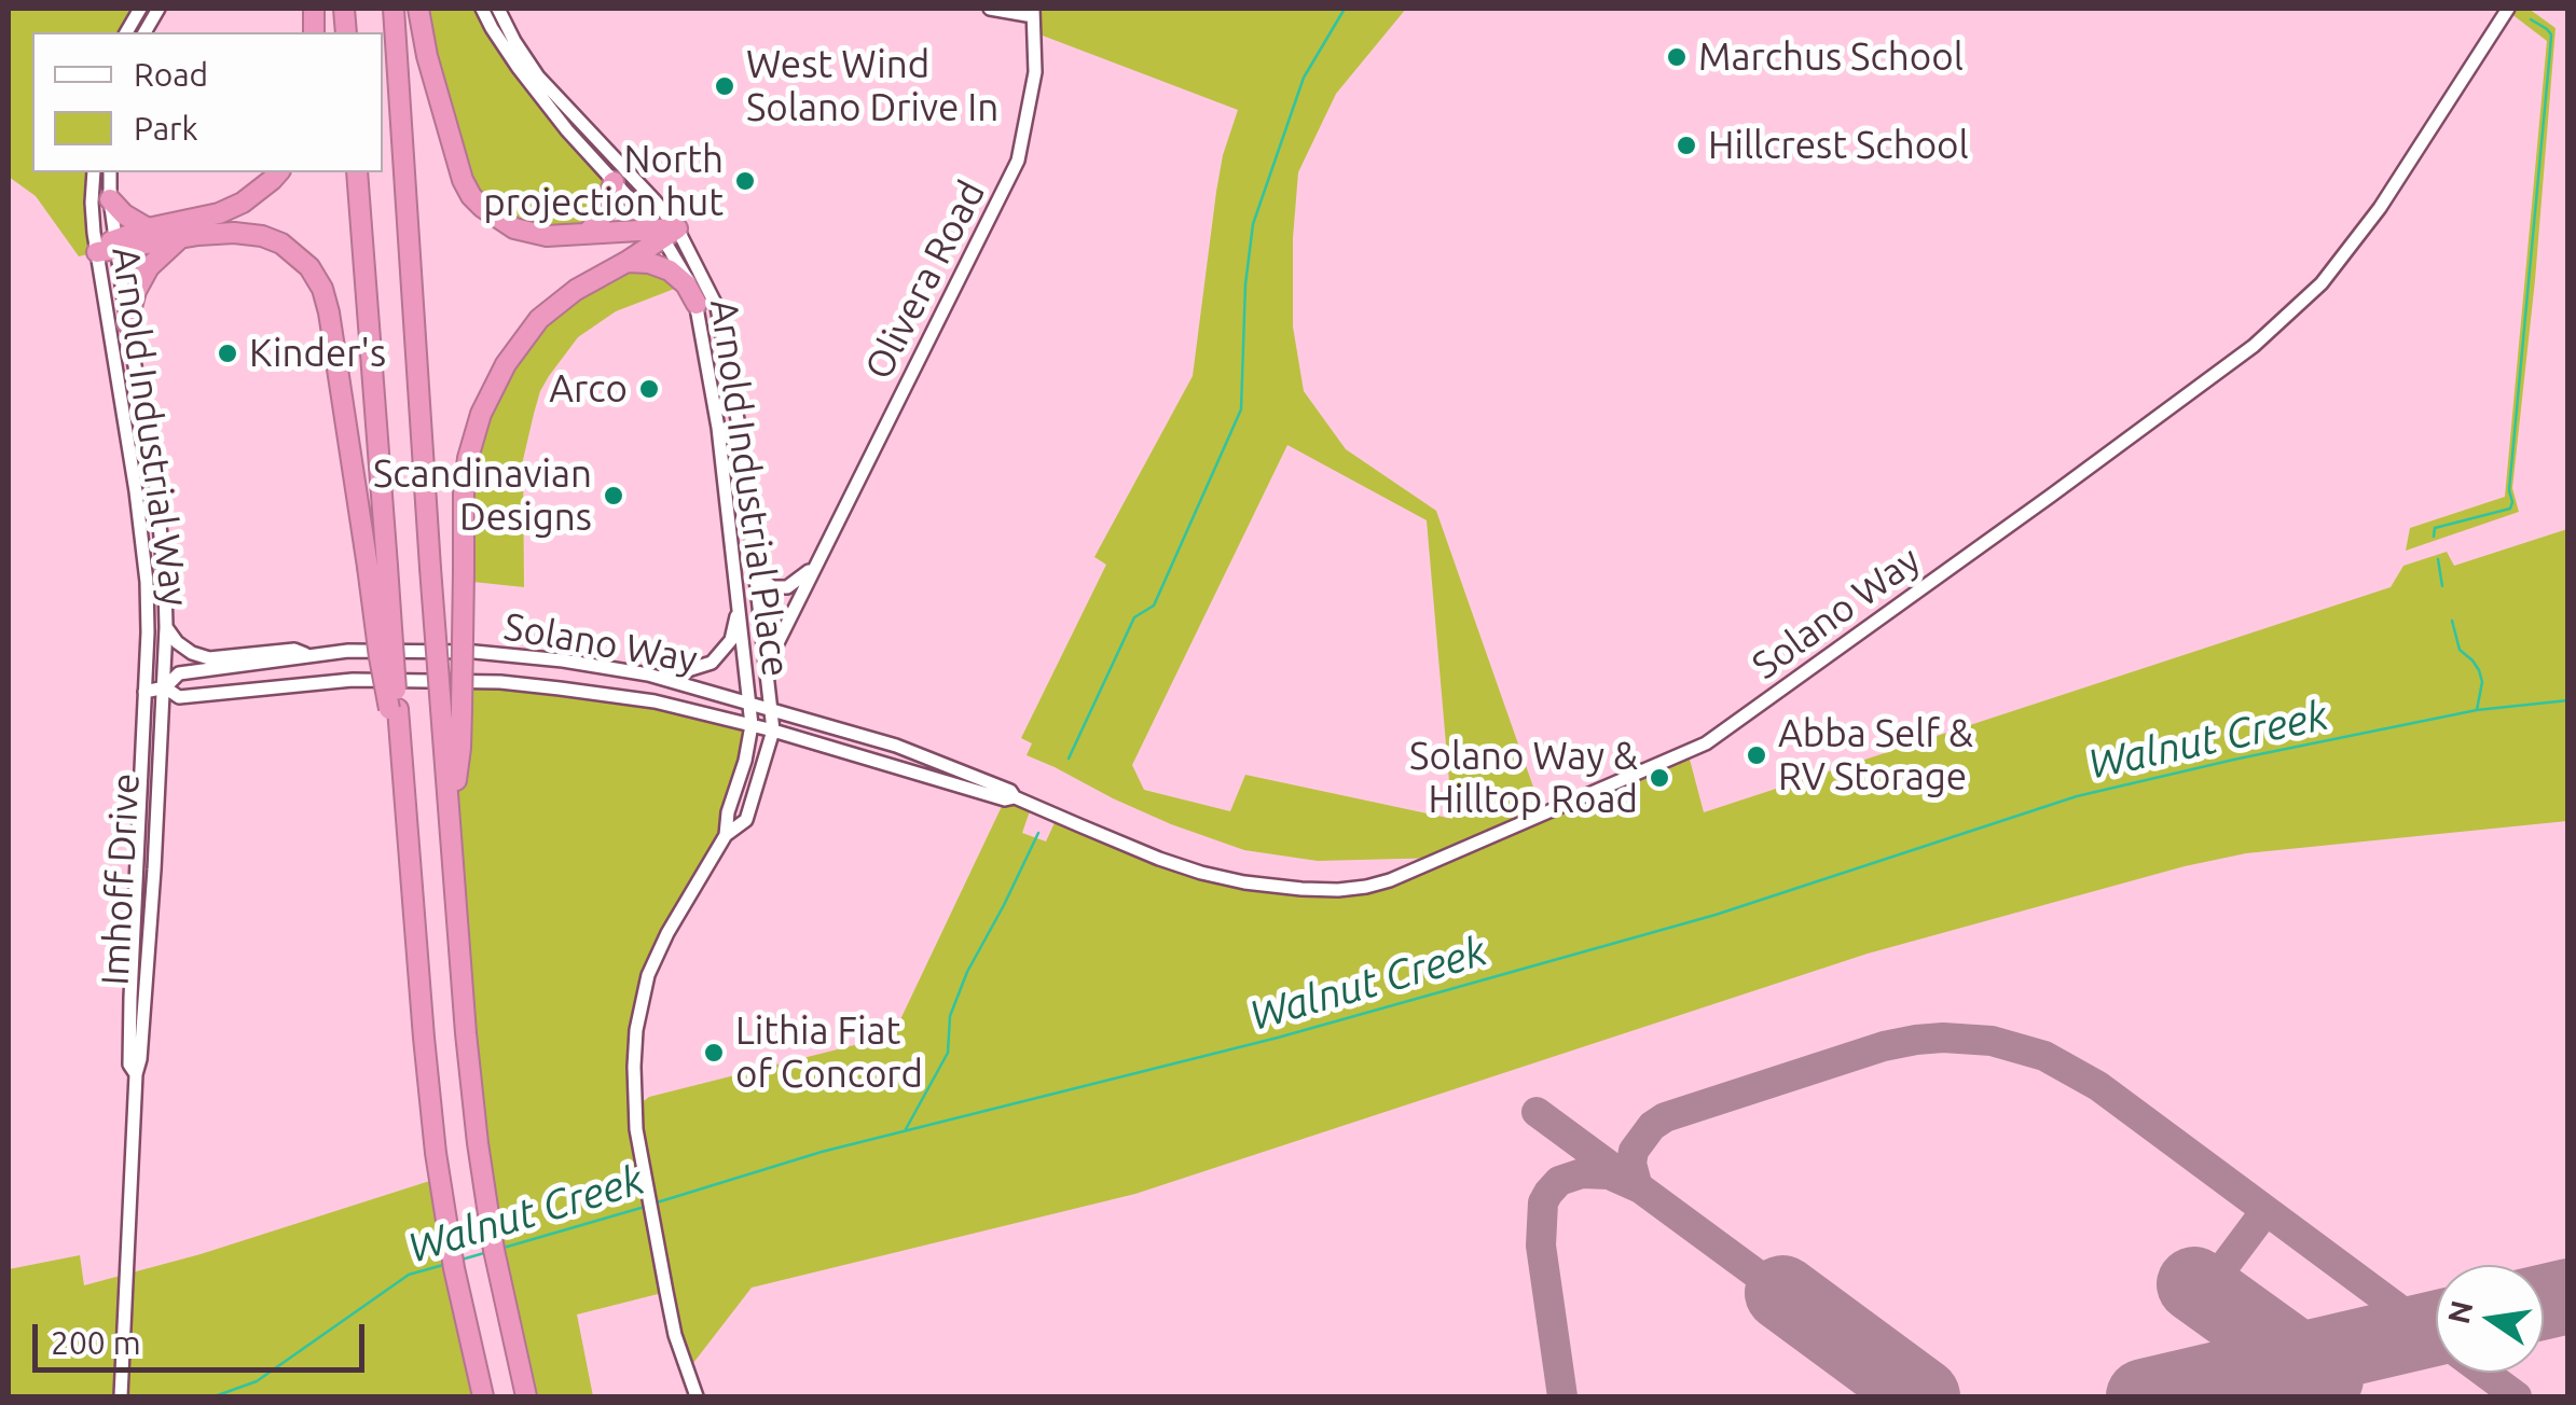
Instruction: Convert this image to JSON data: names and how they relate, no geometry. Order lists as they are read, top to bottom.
{
  "streets": {
    "street": [
      "Olivera Road",
      "Arnold Industrial Way",
      "Arnold Industrial Place",
      "Solano Way",
      "Imhoff Drive"
    ]
  },
  "crossings": [
    ["Olivera Road", "Arnold Industrial Place"],
    ["Arnold Industrial Way", "Solano Way"],
    ["Arnold Industrial Way", "Imhoff Drive"],
    ["Arnold Industrial Place", "Solano Way"],
    ["Solano Way", "Imhoff Drive"]
  ],
  "water": ["Walnut Creek"],
  "places": [
    "Marchus School",
    "West Wind Solano Drive In",
    "Hillcrest School",
    "North projection hut",
    "Kinder's",
    "Arco",
    "Scandinavian Designs",
    "Abba Self & RV Storage",
    "Solano Way & Hilltop Road",
    "Lithia Fiat of Concord"
  ],
  "legend": ["Road", "Park"],
  "scale_bar": "200 m",
  "north": "left"
}
